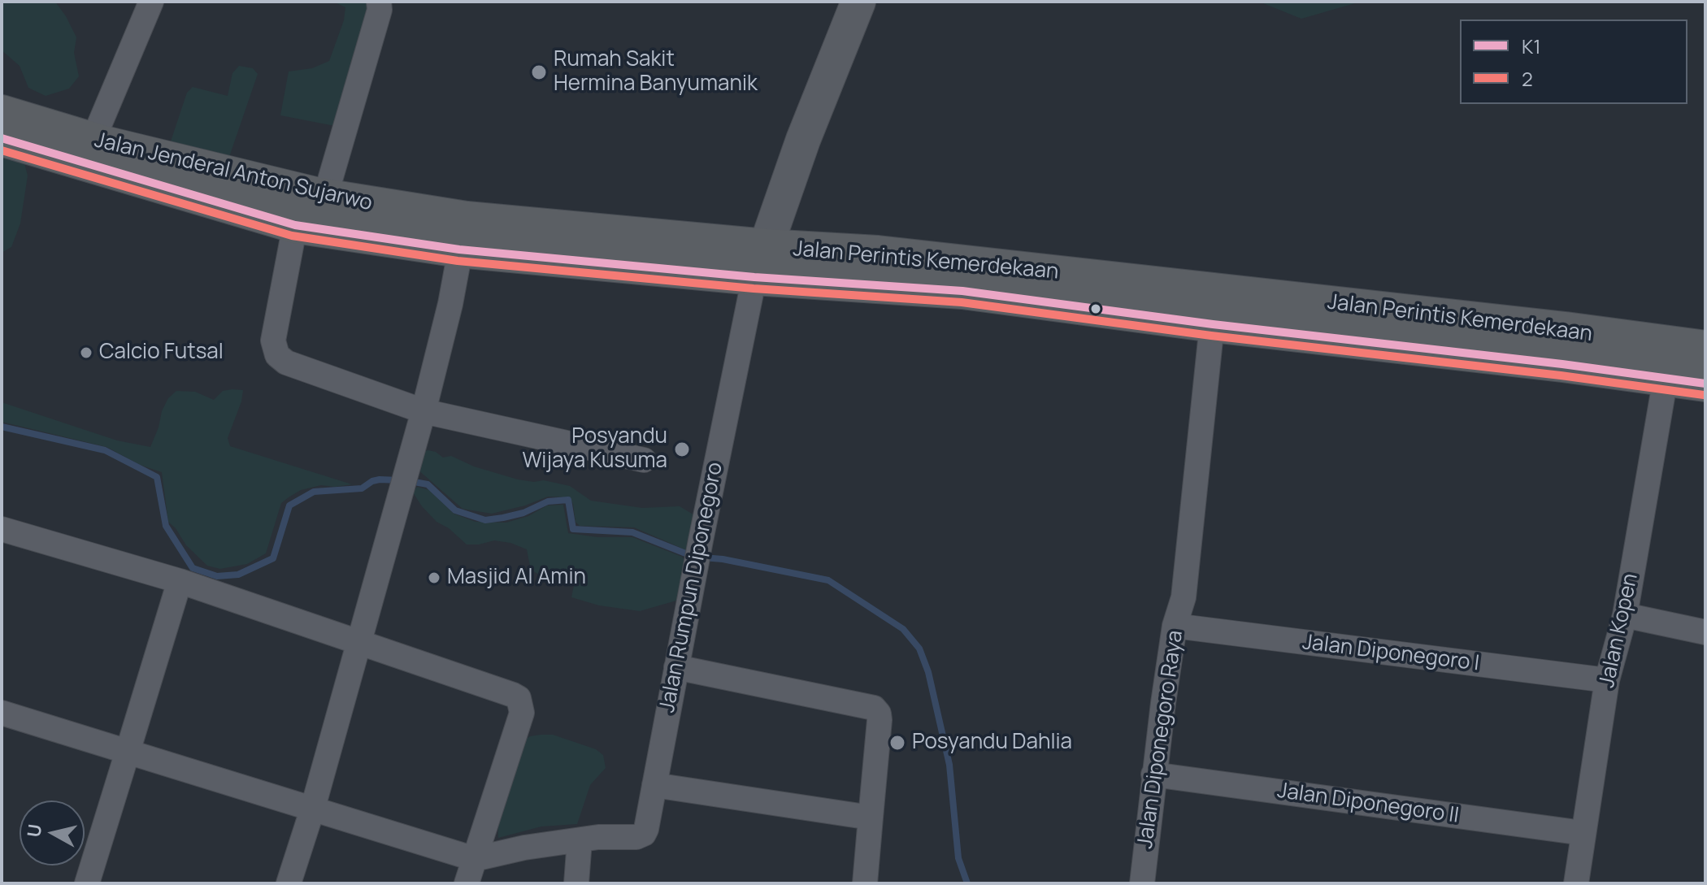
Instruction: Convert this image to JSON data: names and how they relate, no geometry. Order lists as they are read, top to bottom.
{
  "streets": {
    "highway": ["Jalan Jenderal Anton Sujarwo", "Jalan Perintis Kemerdekaan"],
    "street": [
      "Jalan Rumpun Diponegoro",
      "Jalan Kopen",
      "Jalan Diponegoro I",
      "Jalan Diponegoro Raya",
      "Jalan Diponegoro II"
    ]
  },
  "crossings": [
    ["Jalan Jenderal Anton Sujarwo", "Jalan Perintis Kemerdekaan"],
    ["Jalan Jenderal Anton Sujarwo", "Jalan Rumpun Diponegoro"],
    ["Jalan Perintis Kemerdekaan", "Jalan Rumpun Diponegoro"],
    ["Jalan Perintis Kemerdekaan", "Jalan Kopen"],
    ["Jalan Perintis Kemerdekaan", "Jalan Diponegoro Raya"],
    ["Jalan Kopen", "Jalan Diponegoro I"],
    ["Jalan Kopen", "Jalan Diponegoro II"],
    ["Jalan Diponegoro I", "Jalan Diponegoro Raya"],
    ["Jalan Diponegoro Raya", "Jalan Diponegoro II"]
  ],
  "places": [
    "Rumah Sakit Hermina Banyumanik",
    "Calcio Futsal",
    "Posyandu Wijaya Kusuma",
    "Masjid Al Amin",
    "Posyandu Dahlia"
  ],
  "lines": ["transit line K1", "transit line 2"],
  "legend": ["K1", "2"],
  "north": "left"
}
